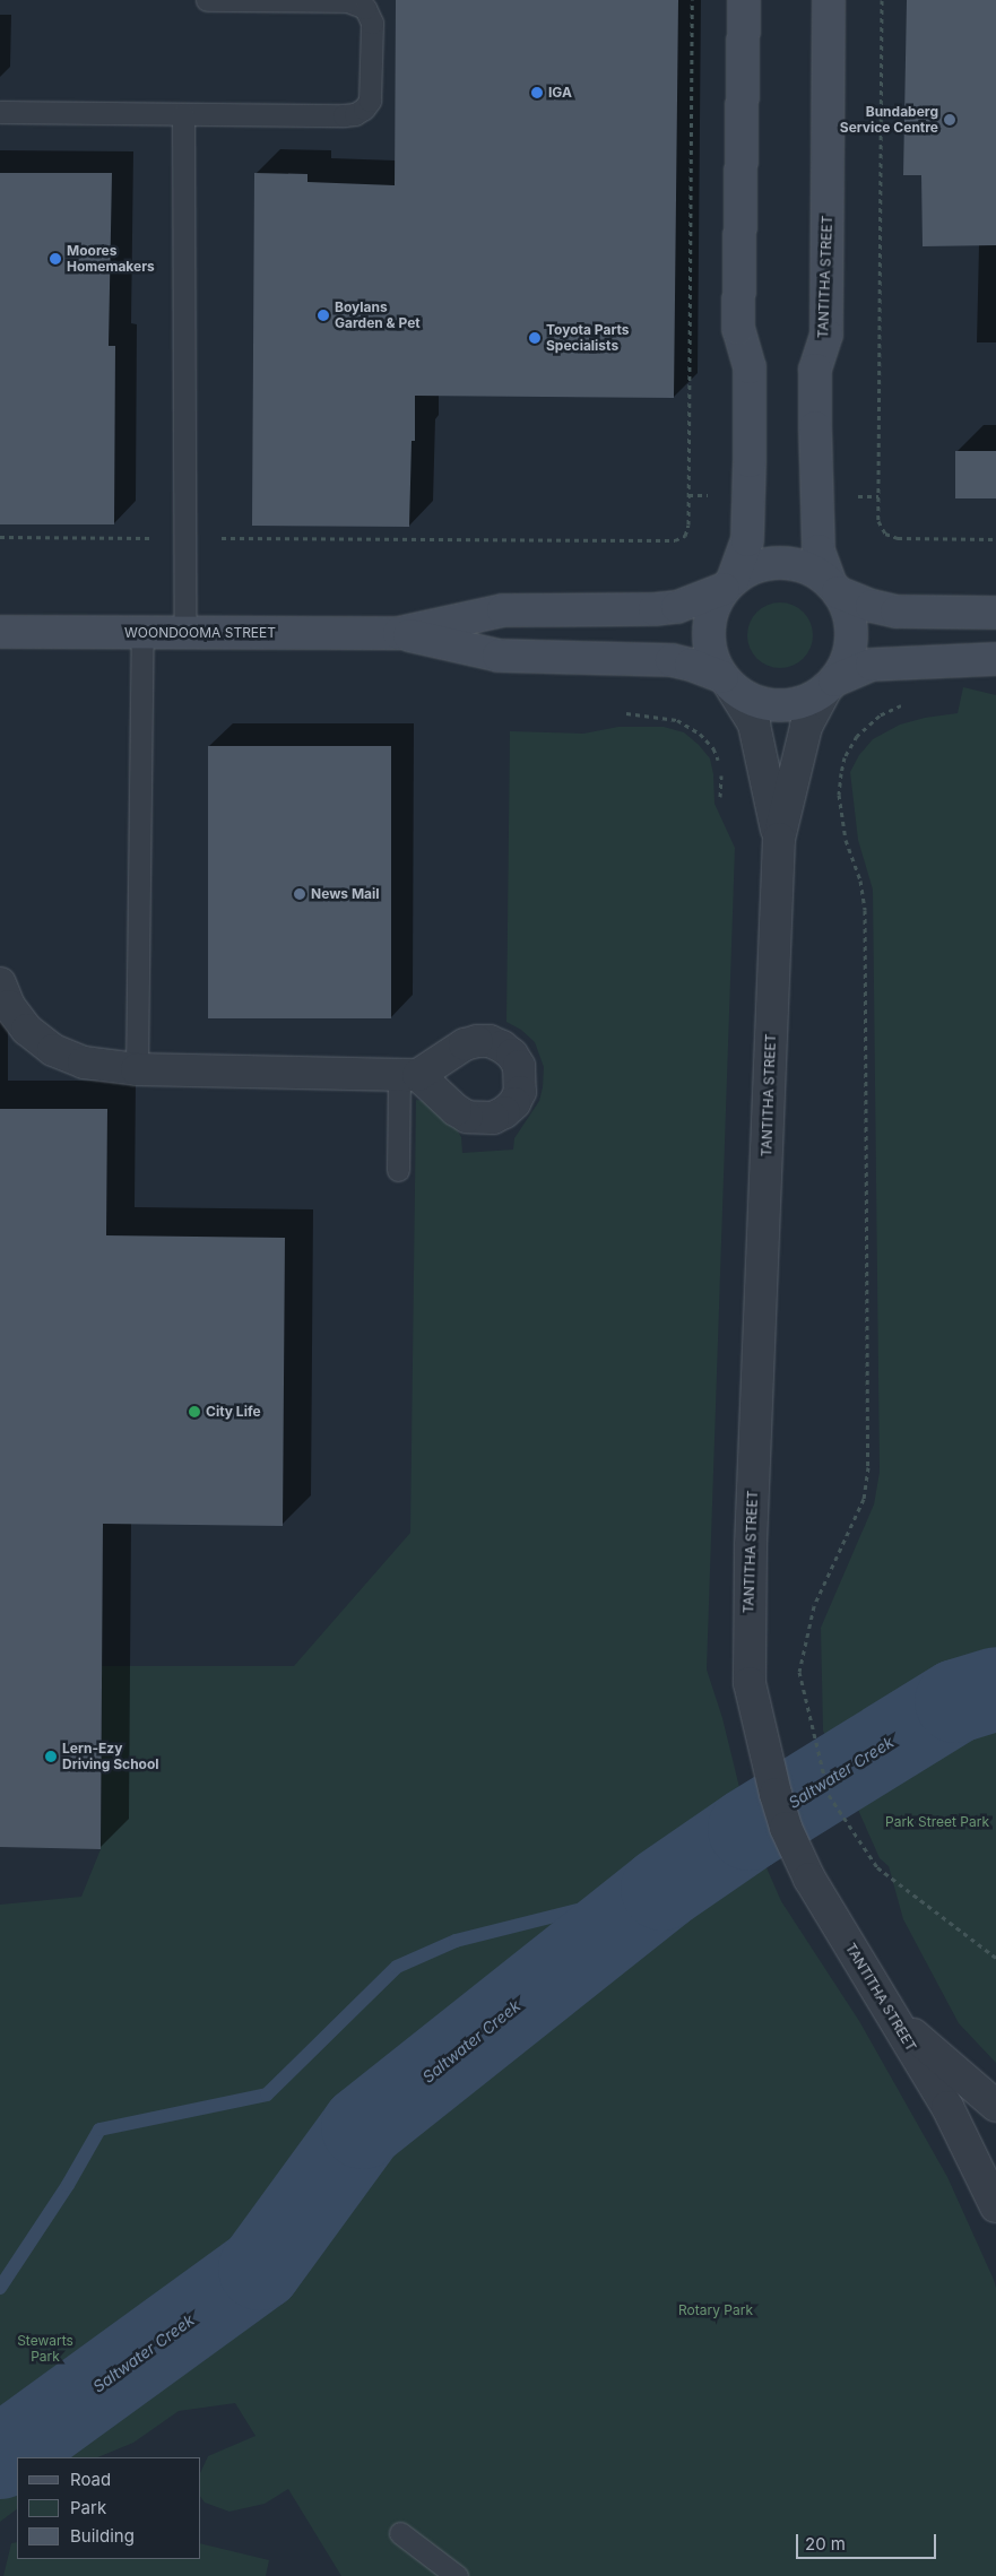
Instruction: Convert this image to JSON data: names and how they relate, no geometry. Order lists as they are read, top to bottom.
{
  "streets": {
    "street": ["TANTITHA STREET", "WOONDOOMA STREET"]
  },
  "crossings": [
    ["TANTITHA STREET", "WOONDOOMA STREET"]
  ],
  "water": ["Saltwater Creek"],
  "parks": ["Park Street Park", "Rotary Park", "Stewarts Park"],
  "places": [
    "IGA",
    "Bundaberg Service Centre",
    "Moores Homemakers",
    "Boylans Garden & Pet",
    "Toyota Parts Specialists",
    "News Mail",
    "City Life",
    "Lern-Ezy Driving School"
  ],
  "legend": ["Road", "Park", "Building"],
  "scale_bar": "20 m"
}
